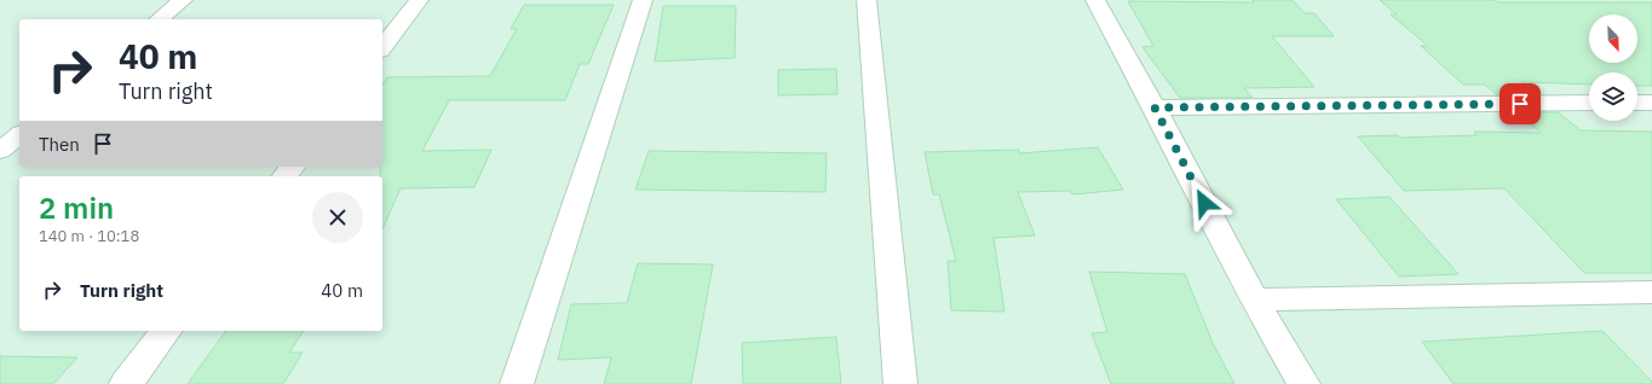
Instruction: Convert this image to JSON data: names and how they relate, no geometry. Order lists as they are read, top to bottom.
{
  "north": "bottom right",
  "page": {
    "turn": ["40 m", "Turn right"],
    "then": "Then",
    "heading": ["2 min", "140 m · 10:18"],
    "list": [
      {
        "name": "Turn right",
        "value": "40 m"
      }
    ]
  }
}
